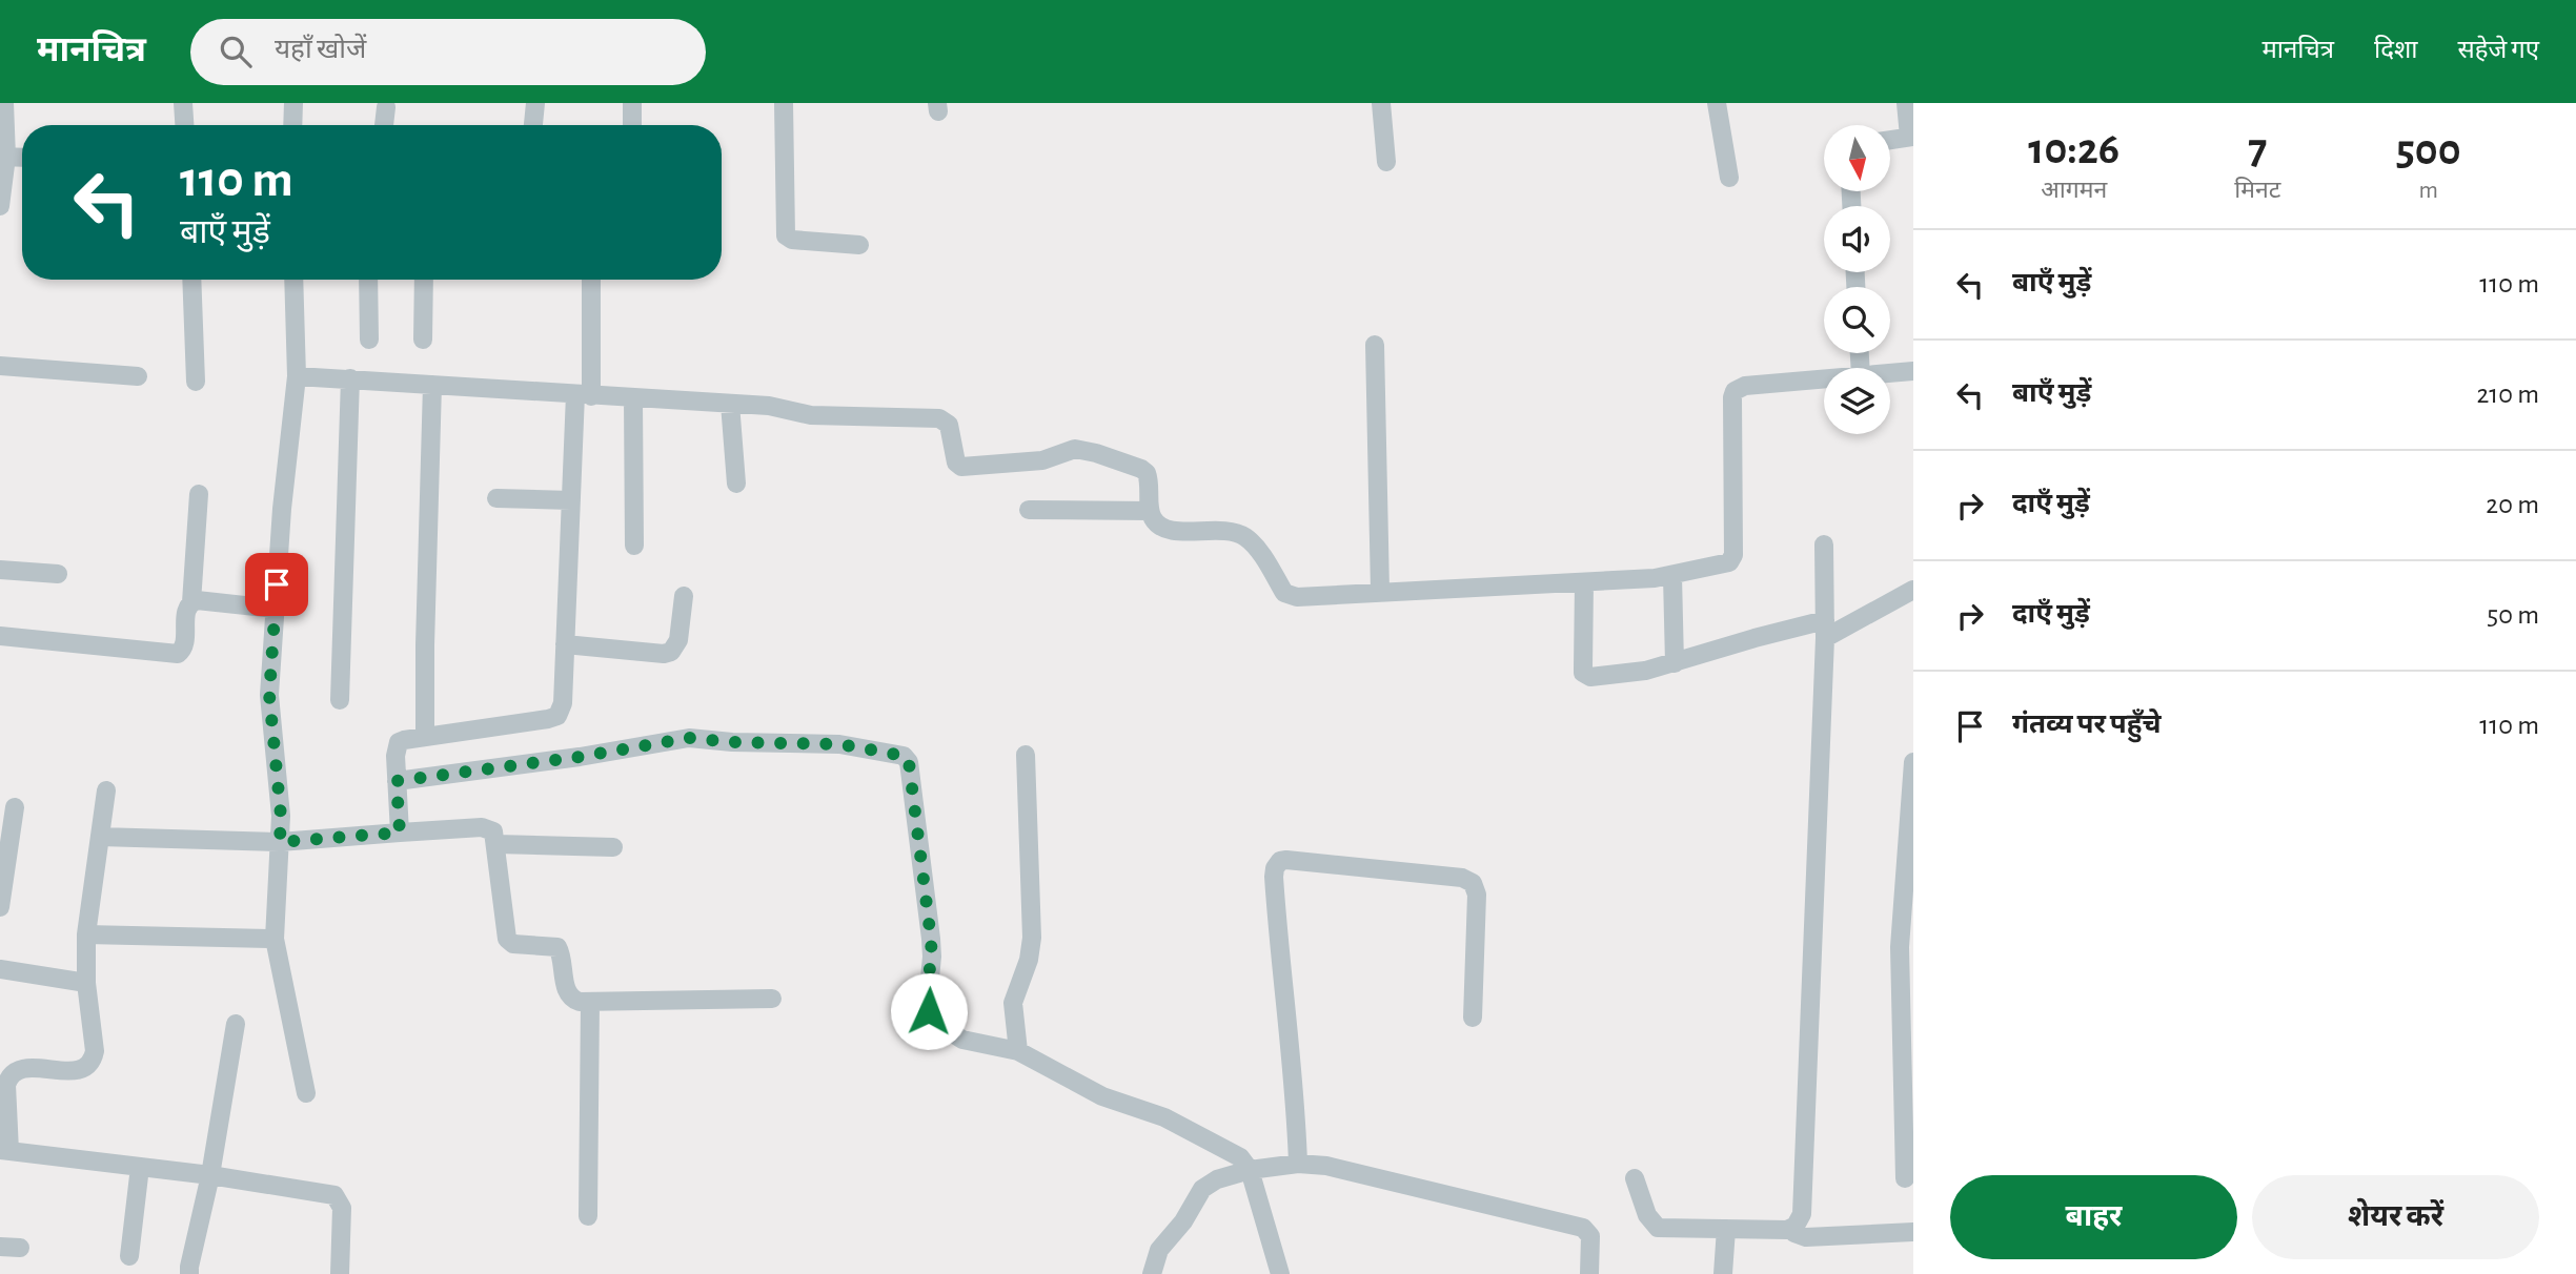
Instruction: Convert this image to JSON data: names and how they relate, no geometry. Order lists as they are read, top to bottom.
{
  "north": "bottom",
  "page": {
    "header": "मानचित्र",
    "search": "यहाँ खोजें",
    "nav": ["मानचित्र", "दिशा", "सहेजे गए"],
    "eta": [
      "10:26",
      "आगमन",
      "7",
      "मिनट",
      "500",
      "m"
    ],
    "turn": ["110 m", "बाएँ मुड़ें"],
    "list": [
      {
        "name": "बाएँ मुड़ें",
        "value": "110 m"
      },
      {
        "name": "बाएँ मुड़ें",
        "value": "210 m"
      },
      {
        "name": "दाएँ मुड़ें",
        "value": "20 m"
      },
      {
        "name": "दाएँ मुड़ें",
        "value": "50 m"
      },
      {
        "name": "गंतव्य पर पहुँचे",
        "value": "110 m"
      }
    ],
    "buttons": ["बाहर", "शेयर करें"]
  }
}
